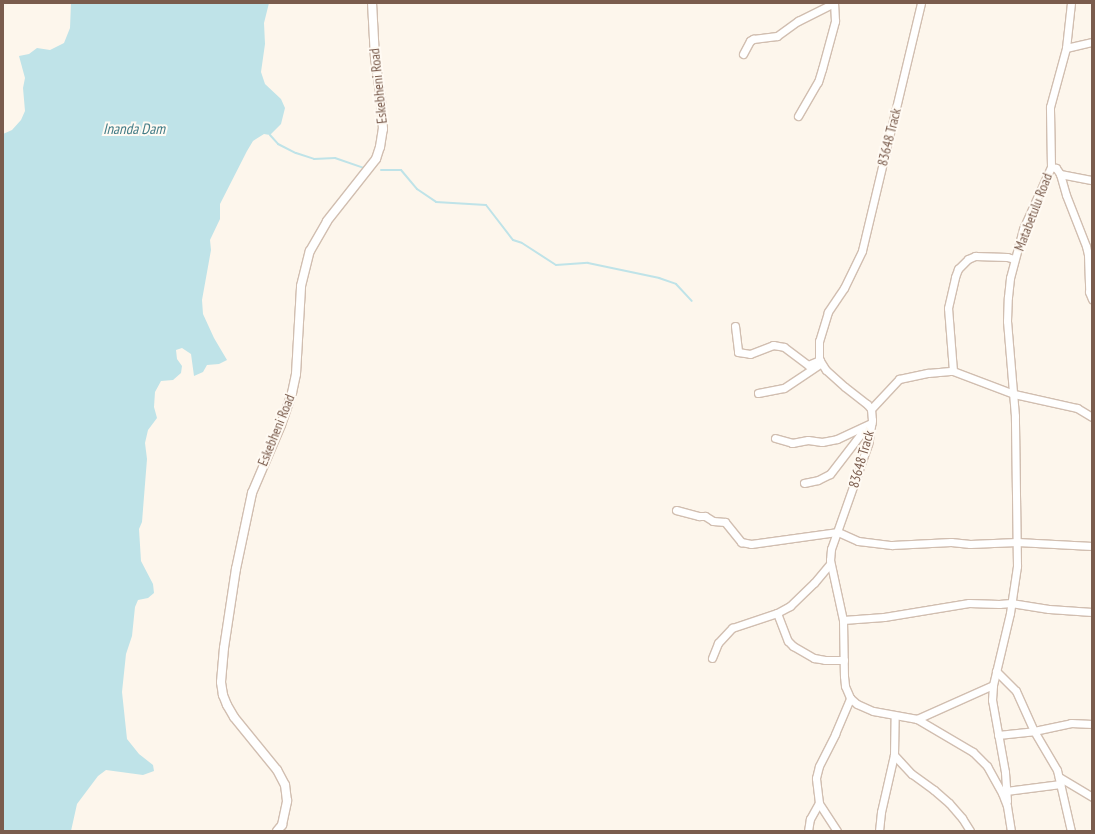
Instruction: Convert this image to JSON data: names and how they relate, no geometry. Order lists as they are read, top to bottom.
{
  "streets": {
    "street": ["Eskebheni Road", "83648 Track", "Matabetulu Road"]
  },
  "water": ["Inanda Dam"]
}
